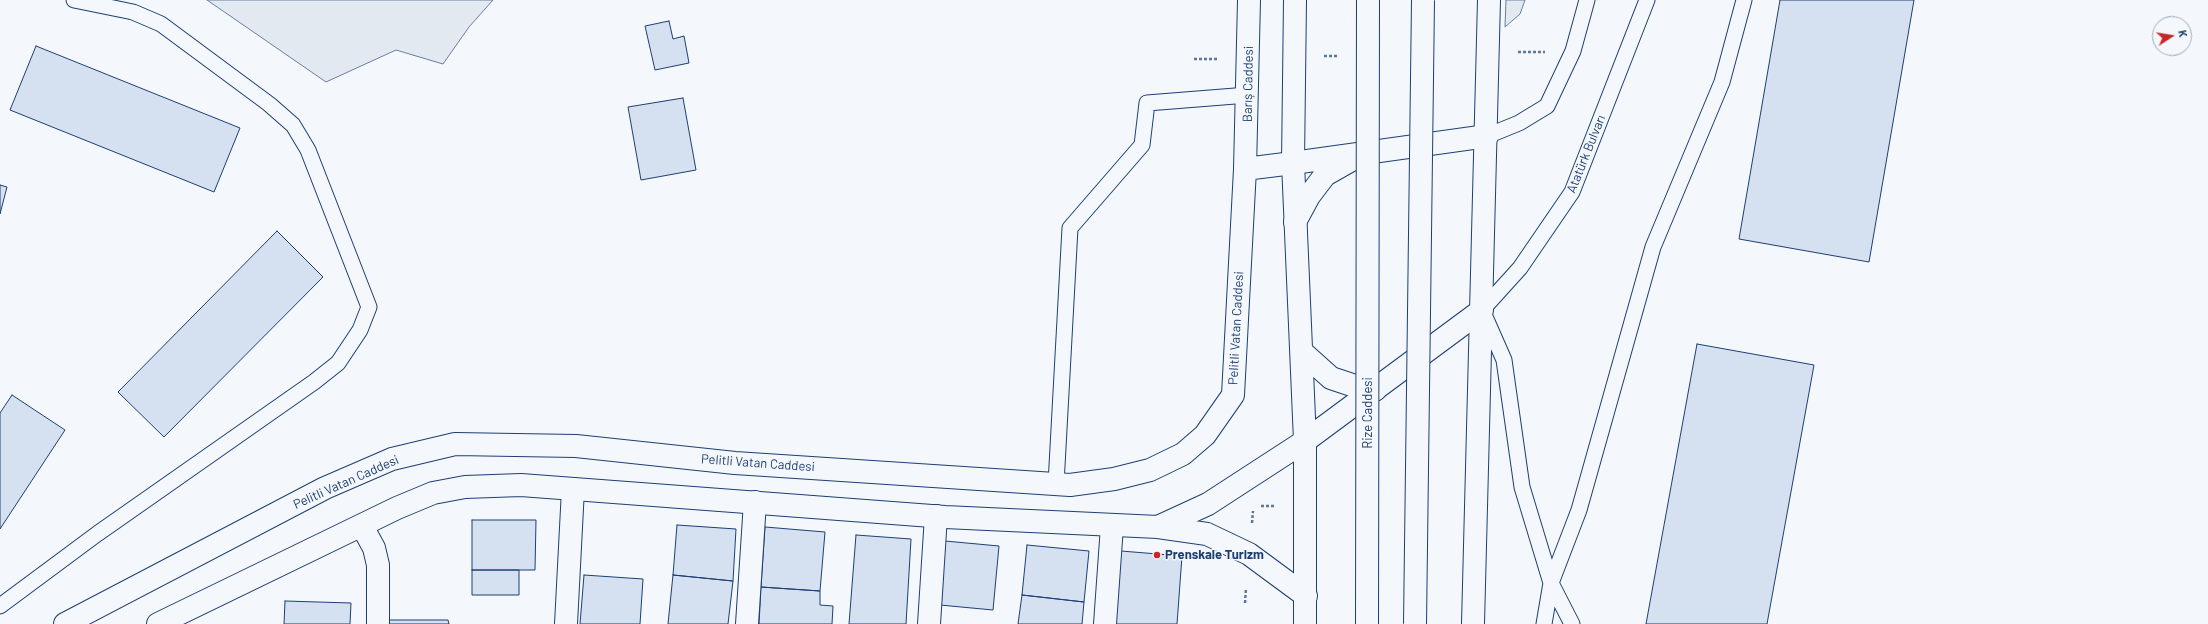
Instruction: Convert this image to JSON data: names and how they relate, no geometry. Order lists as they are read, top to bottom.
{
  "streets": {
    "main road": ["Barış Caddesi", "Pelitli Vatan Caddesi", "Rize Caddesi"],
    "lane": ["Atatürk Bulvarı"]
  },
  "crossings": [
    ["Barış Caddesi", "Pelitli Vatan Caddesi"]
  ],
  "places": ["Prenskale Turizm"],
  "north": "right"
}
